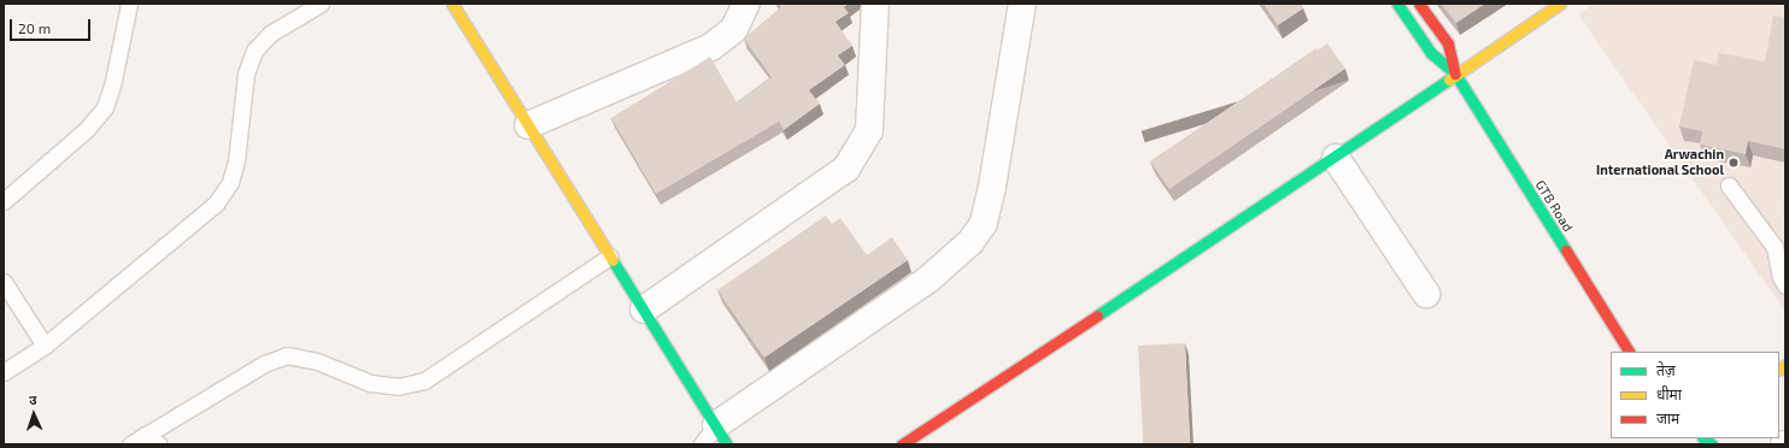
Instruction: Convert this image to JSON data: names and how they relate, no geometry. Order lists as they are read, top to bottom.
{
  "streets": {
    "street": ["GTB Road"]
  },
  "places": ["Arwachin International School"],
  "legend": ["तेज़", "धीमा", "जाम"],
  "scale_bar": "20 m",
  "north": "top"
}
